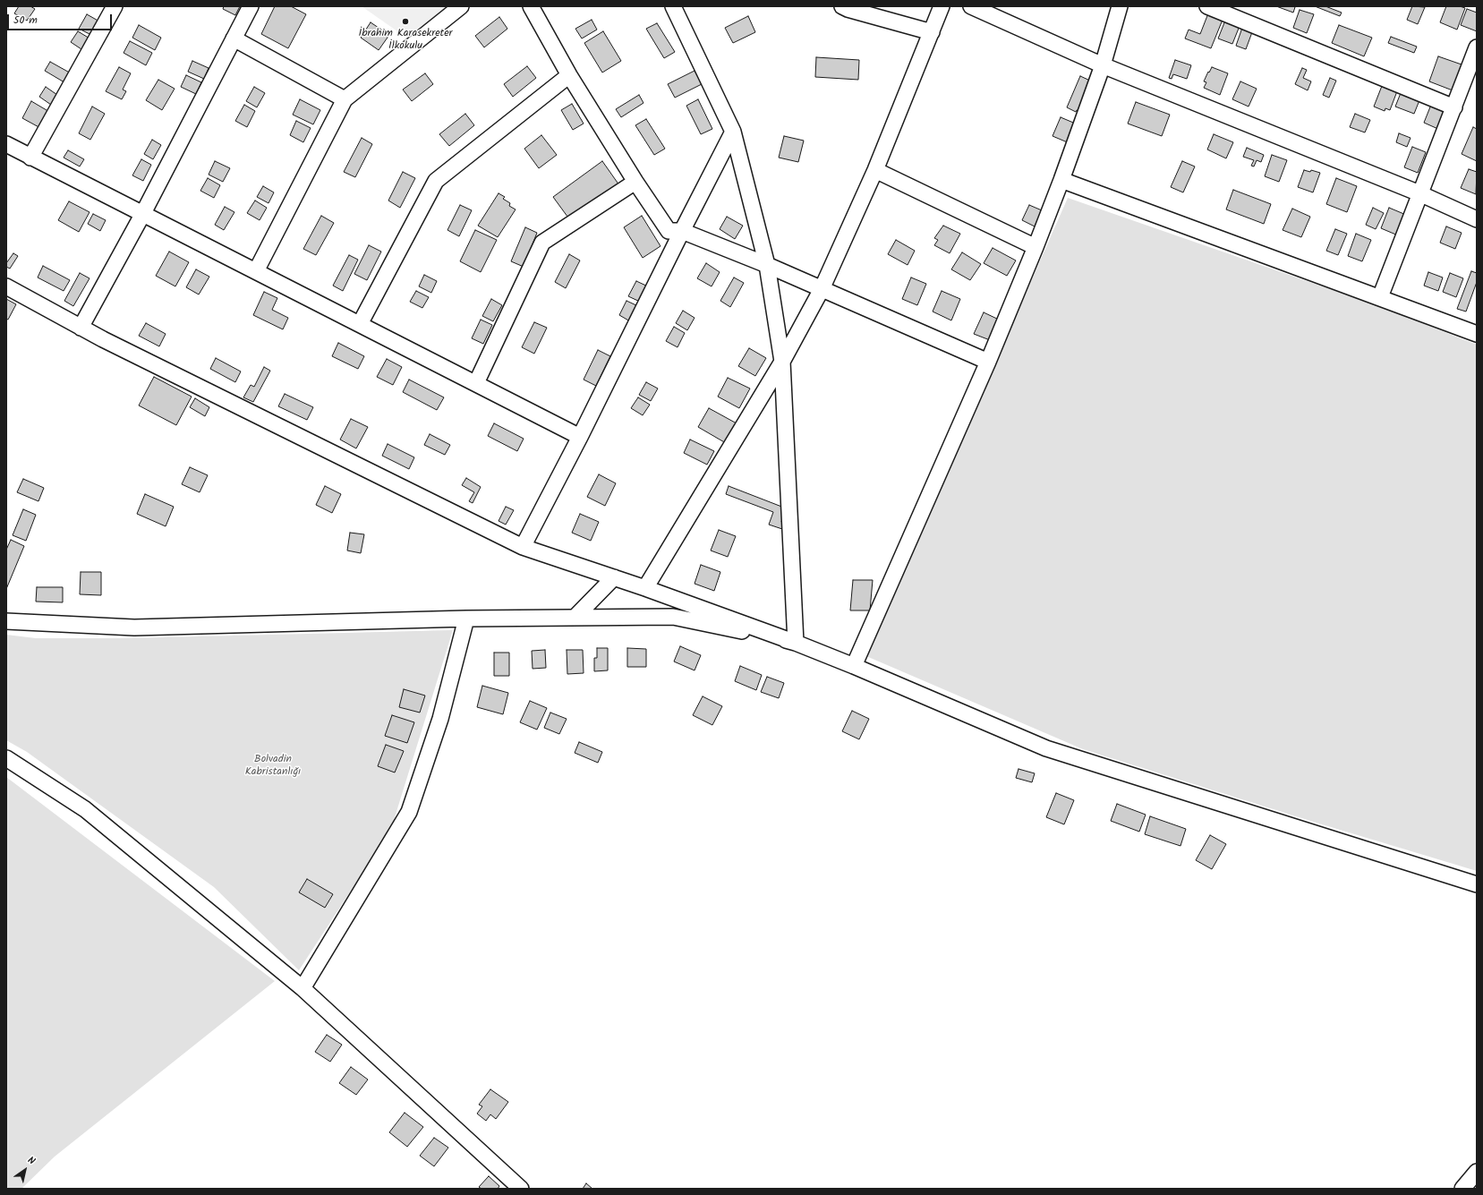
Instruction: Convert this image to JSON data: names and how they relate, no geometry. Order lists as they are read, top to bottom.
{
  "parks": ["Bolvadin Kabristanlığı"],
  "places": ["İbrahim Karasekreter İlkokulu"],
  "scale_bar": "50 m",
  "north": "top right"
}
